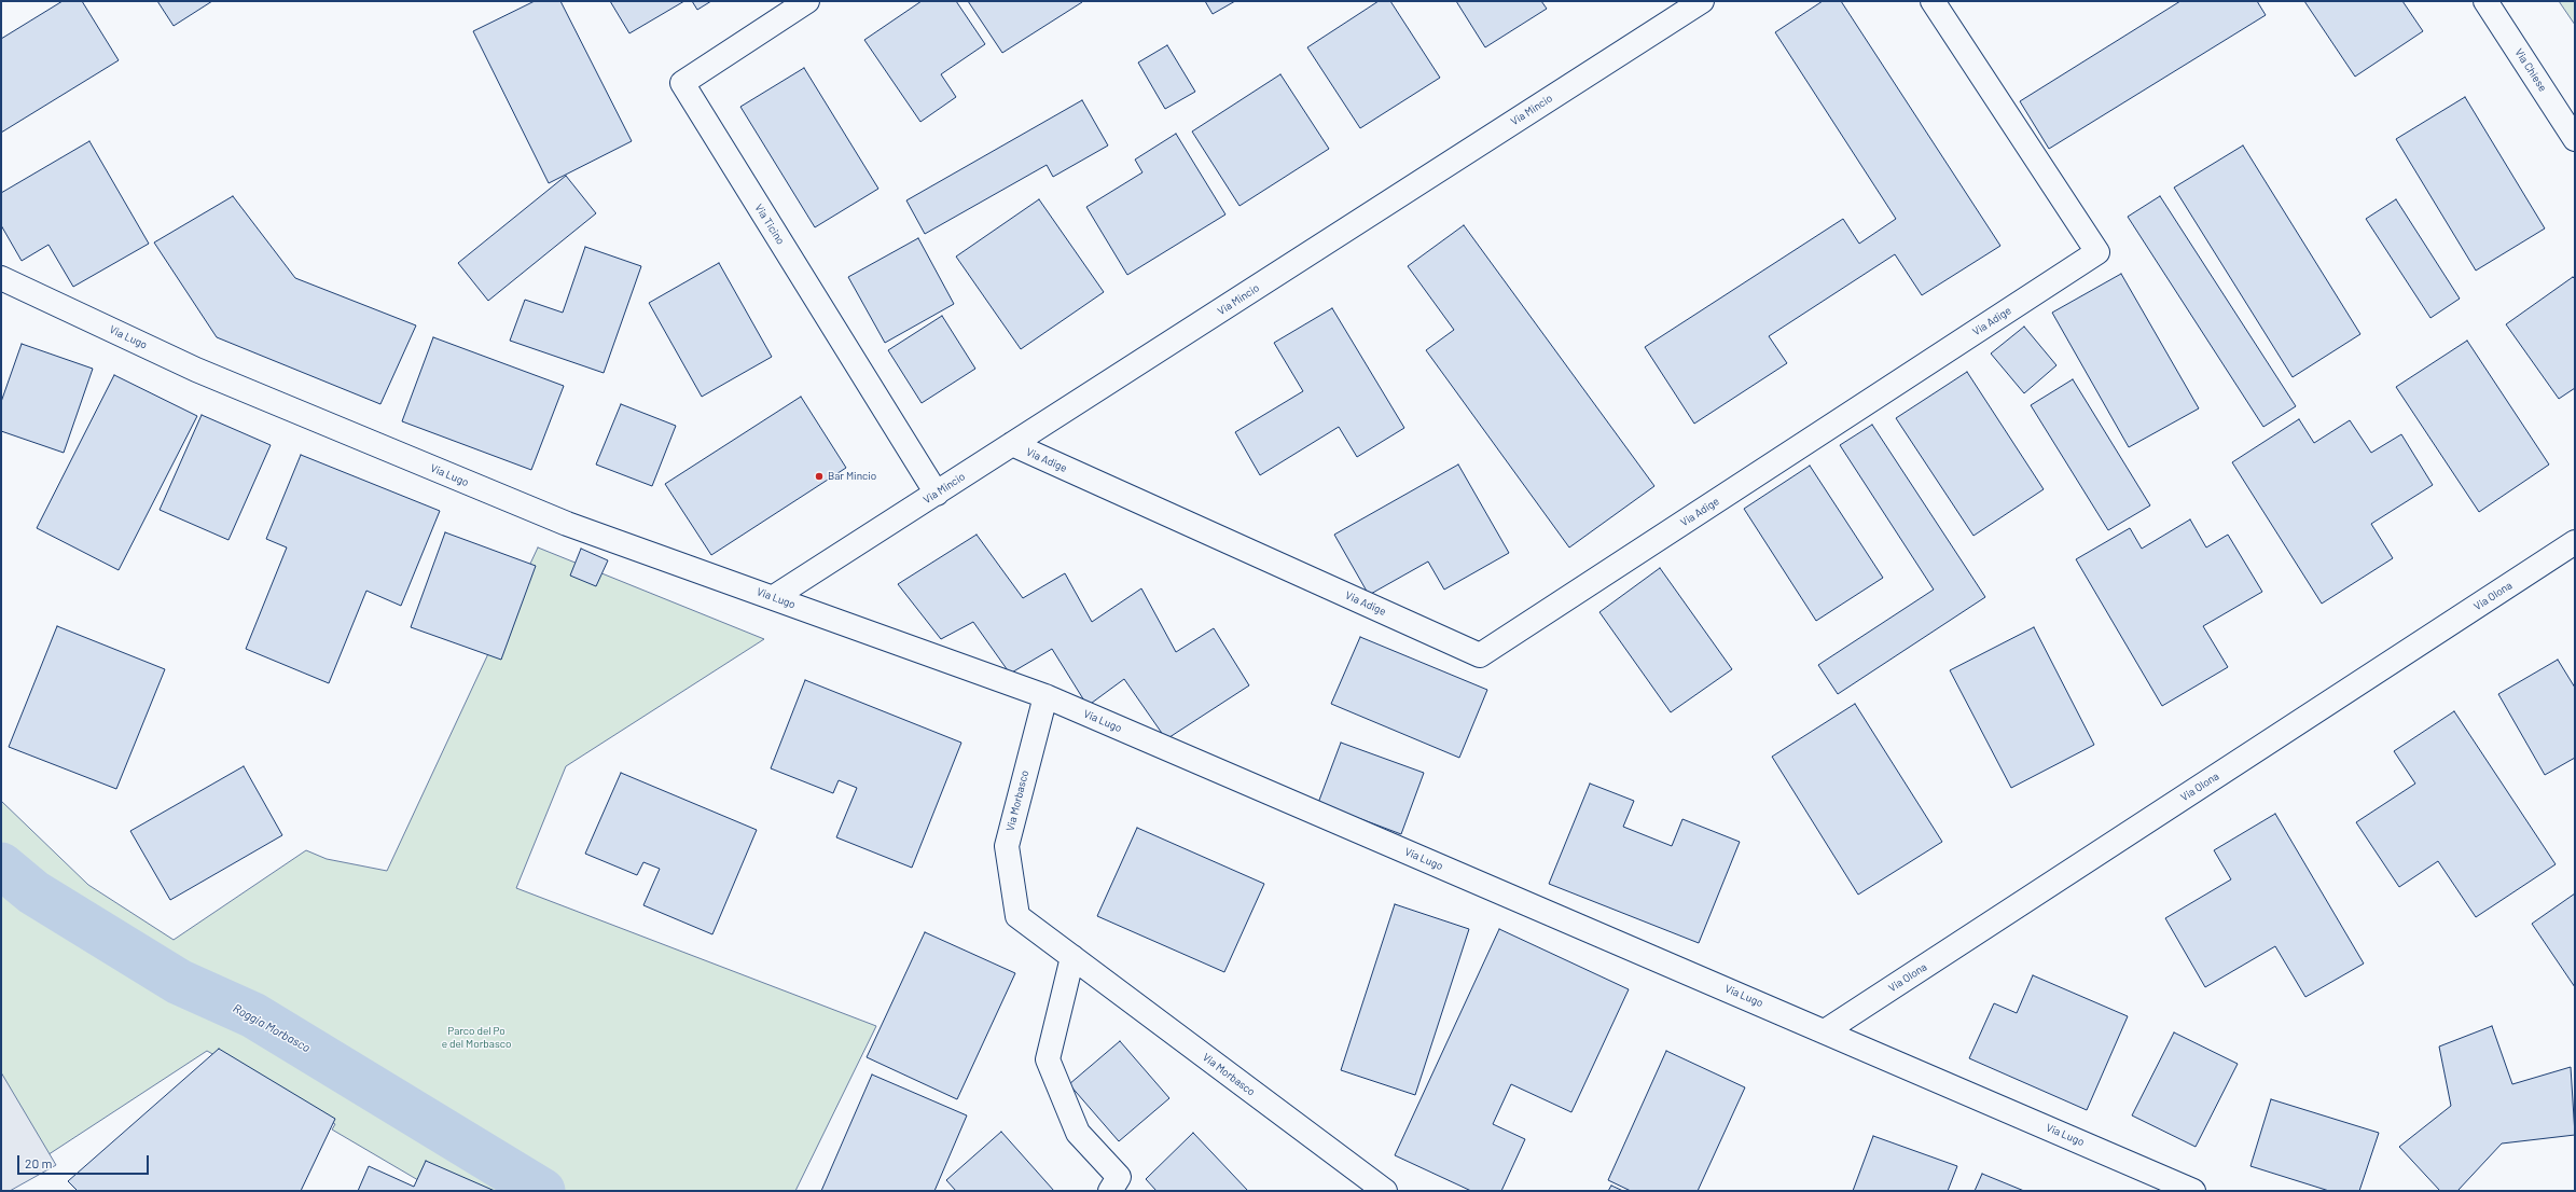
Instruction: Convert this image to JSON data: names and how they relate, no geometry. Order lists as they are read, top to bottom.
{
  "streets": {
    "street": [
      "Via Chiese",
      "Via Mincio",
      "Via Ticino",
      "Via Adige",
      "Via Lugo",
      "Via Olona",
      "Via Morbasco"
    ]
  },
  "crossings": [
    ["Via Mincio", "Via Ticino"],
    ["Via Mincio", "Via Adige"],
    ["Via Mincio", "Via Lugo"],
    ["Via Lugo", "Via Olona"],
    ["Via Lugo", "Via Morbasco"]
  ],
  "water": ["Roggia Morbasco"],
  "parks": ["Parco del Po e del Morbasco"],
  "places": ["Bar Mincio"],
  "scale_bar": "20 m"
}
